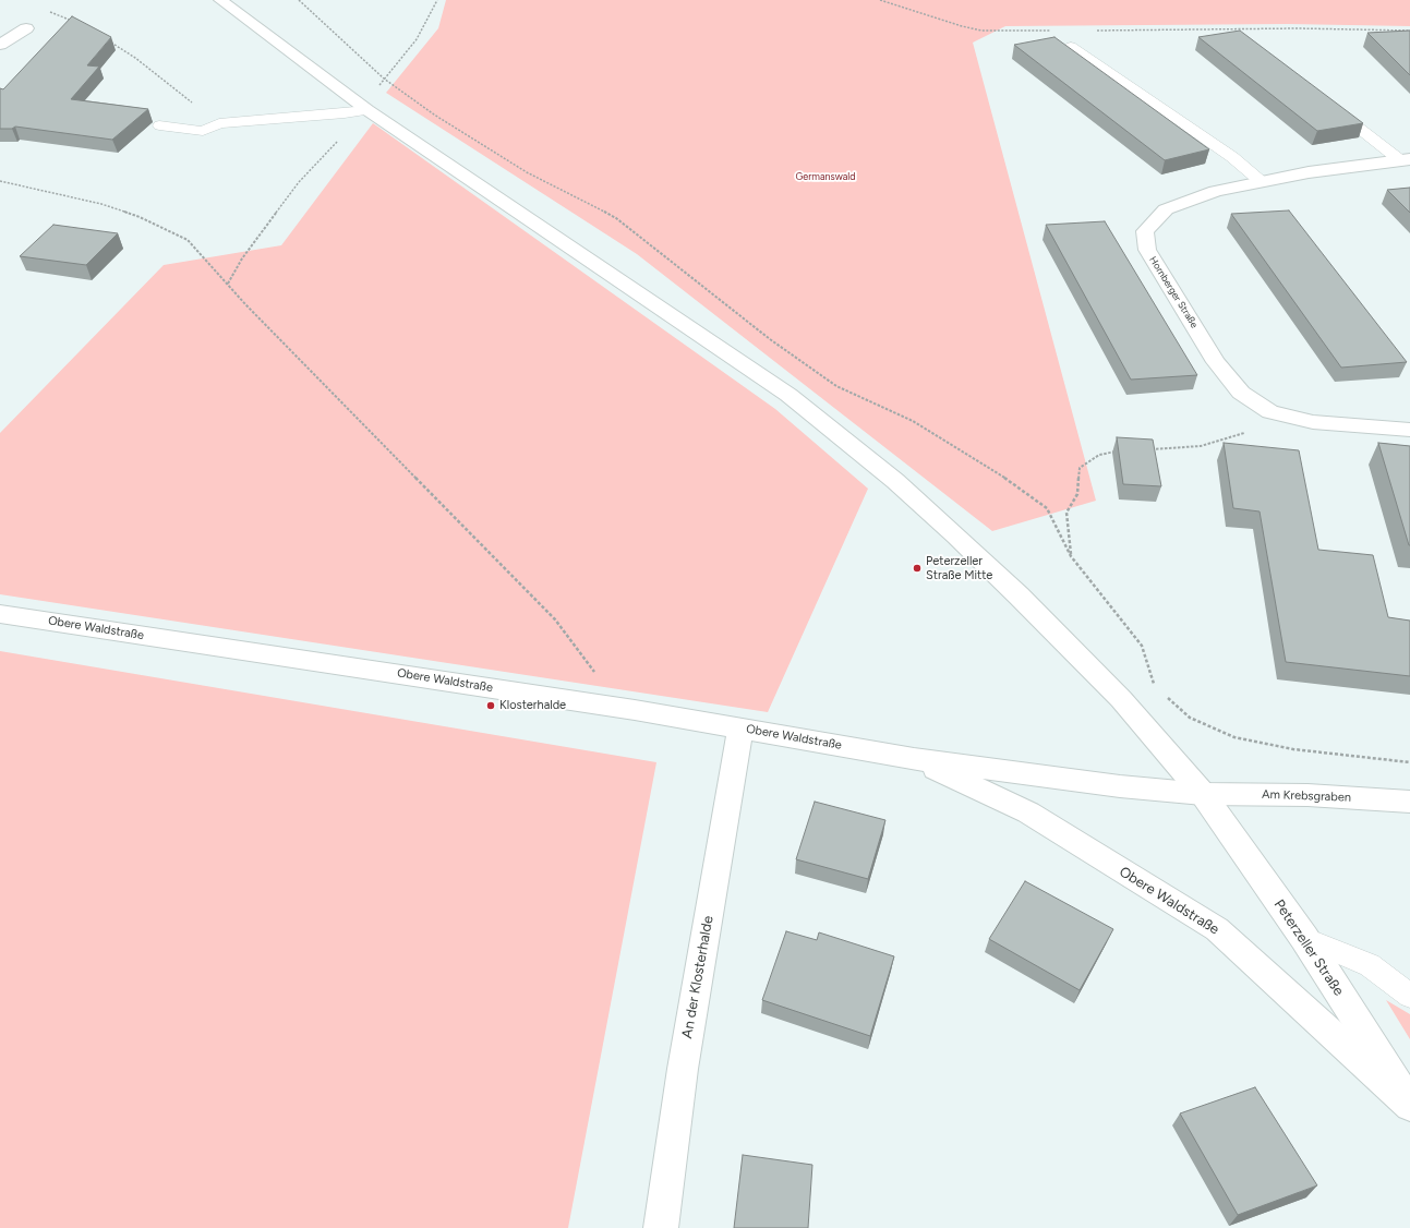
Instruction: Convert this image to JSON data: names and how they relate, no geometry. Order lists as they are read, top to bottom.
{
  "streets": {
    "street": [
      "Hornberger Straße",
      "Obere Waldstraße",
      "Am Krebsgraben",
      "Peterzeller Straße",
      "An der Klosterhalde"
    ]
  },
  "crossings": [
    ["Obere Waldstraße", "Am Krebsgraben"],
    ["Obere Waldstraße", "Peterzeller Straße"],
    ["Obere Waldstraße", "An der Klosterhalde"],
    ["Am Krebsgraben", "Peterzeller Straße"]
  ],
  "parks": ["Germanswald"],
  "places": ["Peterzeller Straße Mitte", "Klosterhalde"]
}
